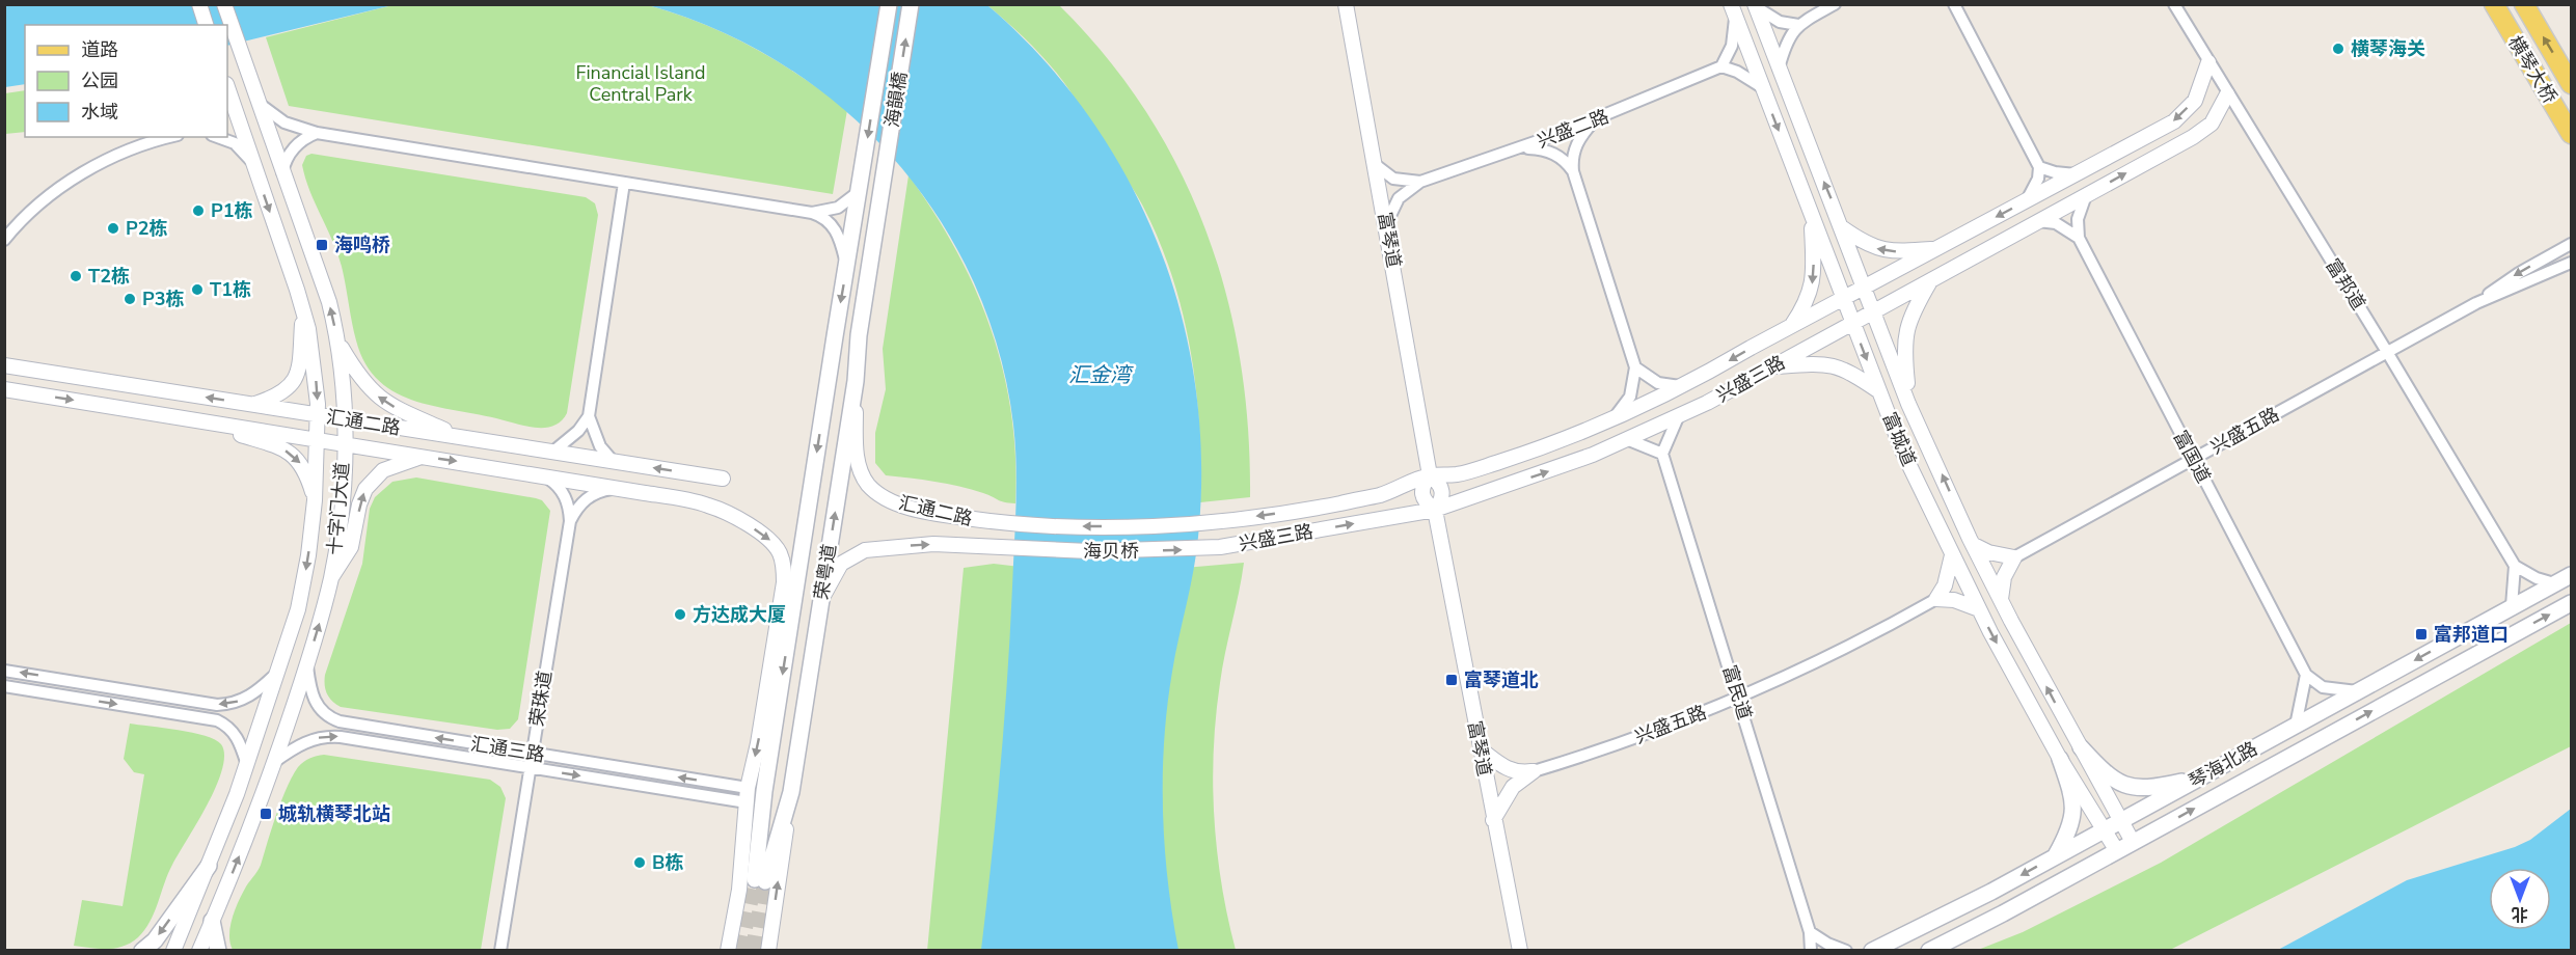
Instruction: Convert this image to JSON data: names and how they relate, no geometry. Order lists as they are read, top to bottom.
{
  "streets": {
    "main road": [
      "横琴大桥",
      "海韻橋",
      "荣粤道",
      "琴海北路"
    ],
    "street": [
      "兴盛二路",
      "富琴道",
      "富邦道",
      "兴盛三路",
      "汇通二路",
      "兴盛五路",
      "富城道",
      "富国道",
      "十字门大道",
      "海贝桥",
      "富民道",
      "荣珠道",
      "汇通三路"
    ]
  },
  "crossings": [
    ["海韻橋", "荣粤道"],
    ["兴盛二路", "富琴道"],
    ["富琴道", "兴盛三路"],
    ["富邦道", "兴盛三路"],
    ["富邦道", "兴盛五路"],
    ["兴盛三路", "富城道"],
    ["兴盛三路", "海贝桥"],
    ["汇通二路", "十字门大道"],
    ["汇通二路", "海贝桥"],
    ["汇通二路", "荣粤道"],
    ["兴盛五路", "富国道"],
    ["兴盛五路", "富民道"],
    ["富城道", "琴海北路"],
    ["十字门大道", "汇通三路"],
    ["荣粤道", "汇通三路"],
    ["荣珠道", "汇通三路"]
  ],
  "water": ["汇金湾"],
  "parks": ["Financial Island Central Park"],
  "places": {
    "other": [
      "横琴海关",
      "P1栋",
      "P2栋",
      "T2栋",
      "T1栋",
      "P3栋",
      "方达成大厦",
      "B栋"
    ],
    "transit": [
      "海鸣桥",
      "富邦道口",
      "富琴道北",
      "城轨横琴北站"
    ]
  },
  "legend": ["道路", "公园", "水域"],
  "north": "bottom"
}
